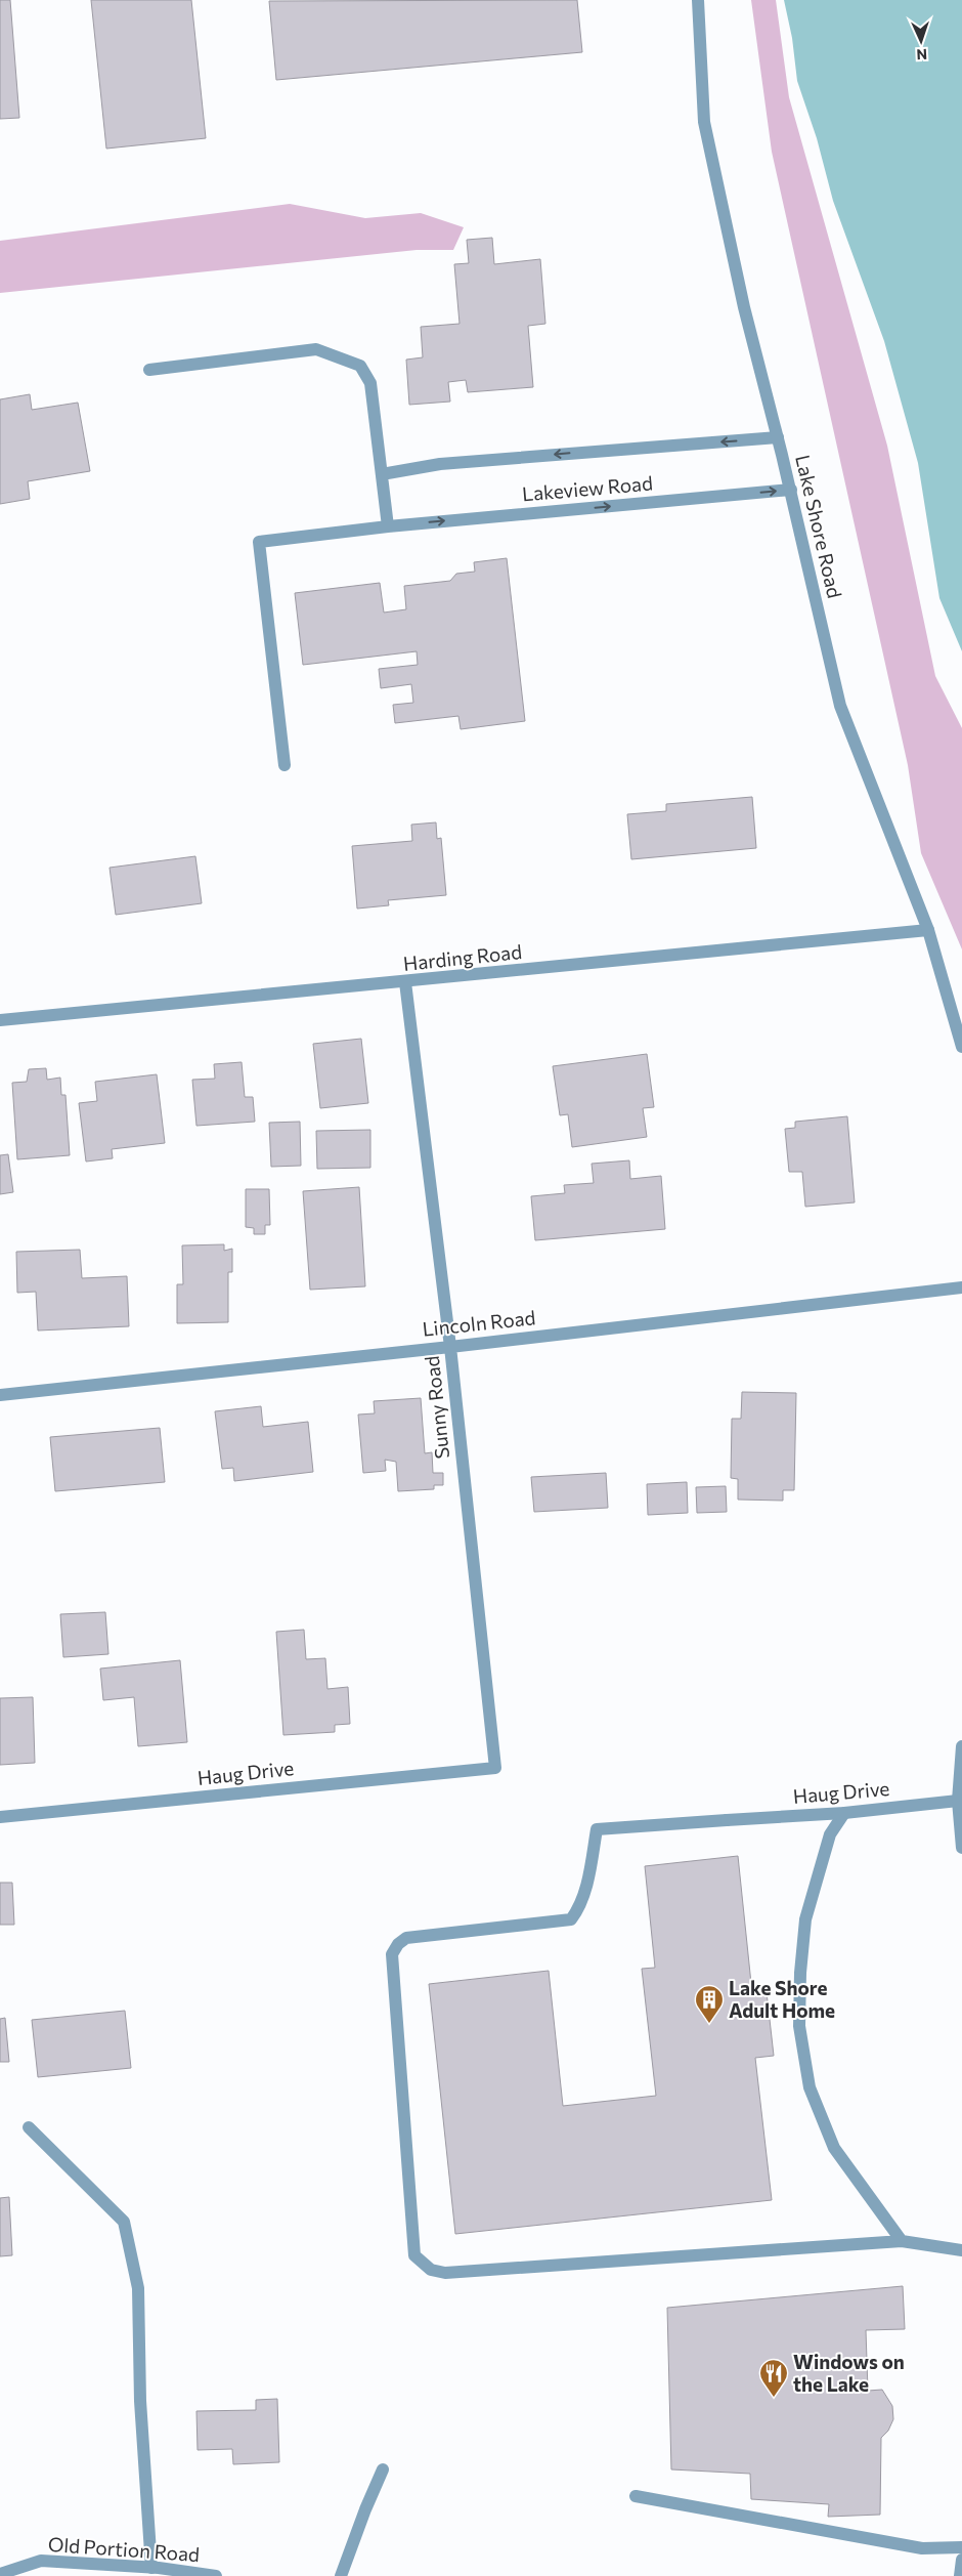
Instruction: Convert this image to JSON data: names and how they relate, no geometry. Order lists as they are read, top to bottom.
{
  "streets": {
    "street": [
      "Lakeview Road",
      "Lake Shore Road",
      "Harding Road",
      "Lincoln Road",
      "Sunny Road",
      "Haug Drive",
      "Old Portion Road"
    ]
  },
  "crossings": [
    ["Lakeview Road", "Lake Shore Road"],
    ["Lake Shore Road", "Harding Road"],
    ["Harding Road", "Sunny Road"],
    ["Lincoln Road", "Sunny Road"],
    ["Sunny Road", "Haug Drive"]
  ],
  "places": {
    "building": ["Lake Shore Adult Home"],
    "restaurant": ["Windows on the Lake"]
  },
  "north": "bottom"
}
